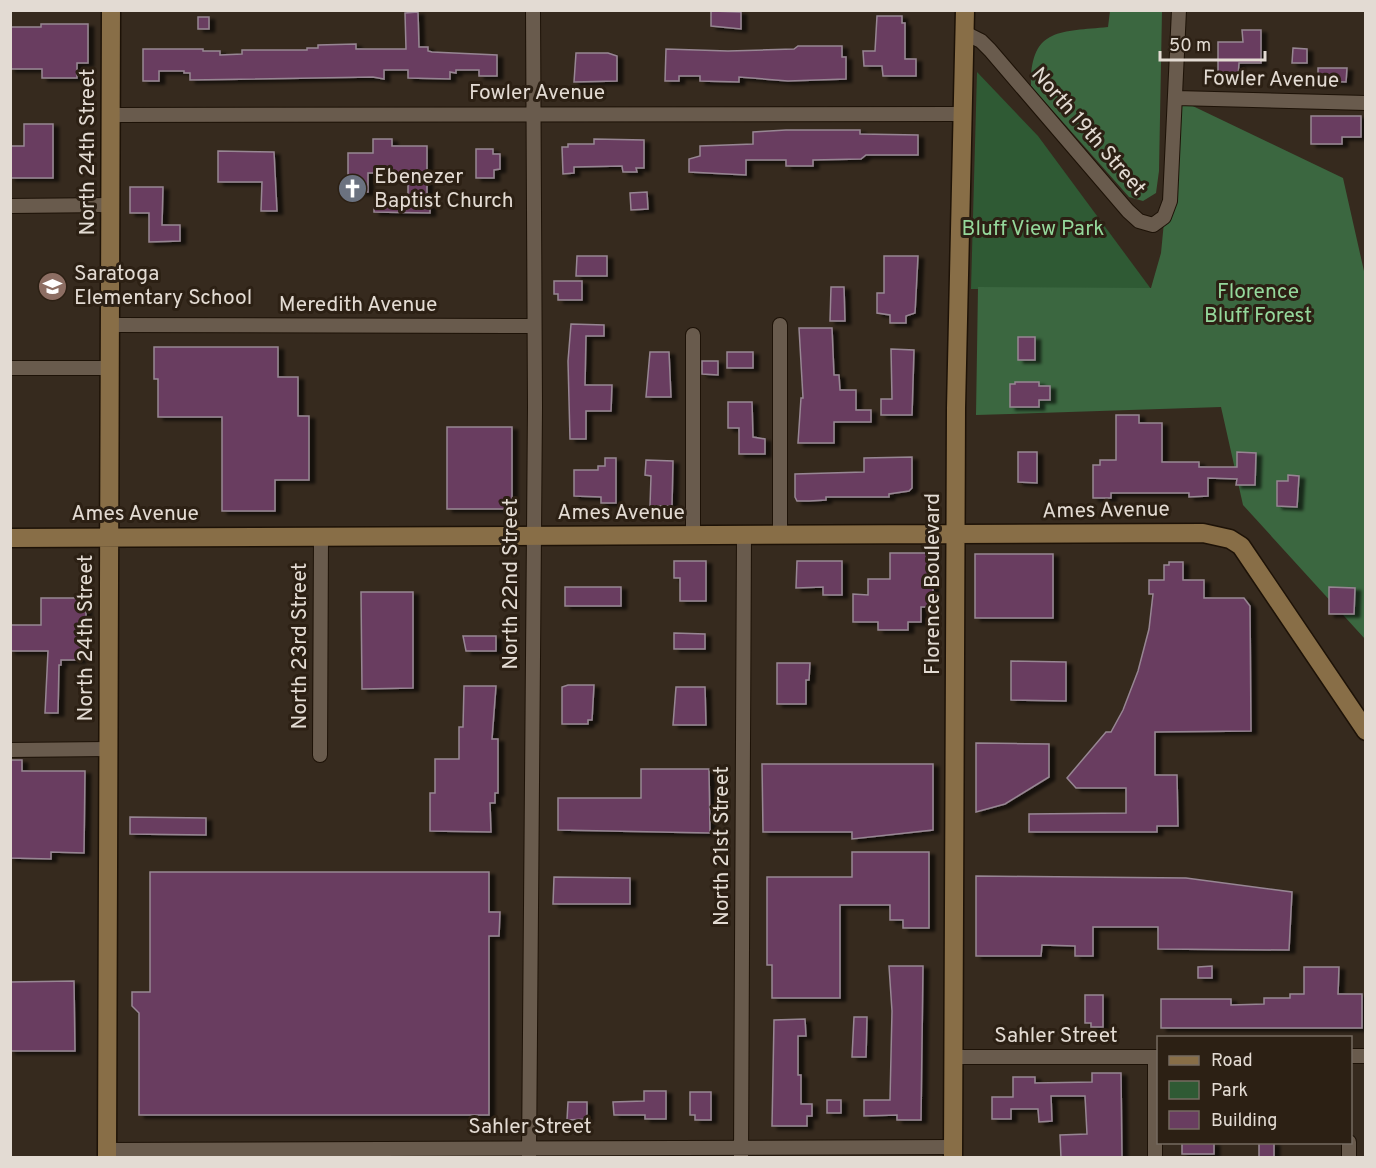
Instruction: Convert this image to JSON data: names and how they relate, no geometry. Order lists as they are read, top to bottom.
{
  "streets": {
    "main road": ["North 24th Street", "Ames Avenue", "Florence Boulevard"],
    "street": [
      "Fowler Avenue",
      "North 19th Street",
      "Meredith Avenue",
      "North 22nd Street",
      "North 23rd Street",
      "North 21st Street",
      "Sahler Street"
    ]
  },
  "crossings": [
    ["Fowler Avenue", "North 19th Street"],
    ["Fowler Avenue", "North 24th Street"],
    ["Fowler Avenue", "North 22nd Street"],
    ["Fowler Avenue", "Florence Boulevard"],
    ["North 19th Street", "Florence Boulevard"],
    ["North 24th Street", "Meredith Avenue"],
    ["North 24th Street", "Ames Avenue"],
    ["North 24th Street", "Sahler Street"],
    ["Meredith Avenue", "North 22nd Street"],
    ["Ames Avenue", "North 22nd Street"],
    ["Ames Avenue", "Florence Boulevard"],
    ["Ames Avenue", "North 23rd Street"],
    ["Ames Avenue", "North 21st Street"],
    ["North 22nd Street", "Sahler Street"],
    ["Florence Boulevard", "Sahler Street"],
    ["North 21st Street", "Sahler Street"]
  ],
  "parks": ["Bluff View Park", "Florence Bluff Forest"],
  "places": {
    "church": ["Ebenezer Baptist Church"],
    "school or university": ["Saratoga Elementary School"]
  },
  "legend": ["Road", "Park", "Building"],
  "scale_bar": "50 m"
}
